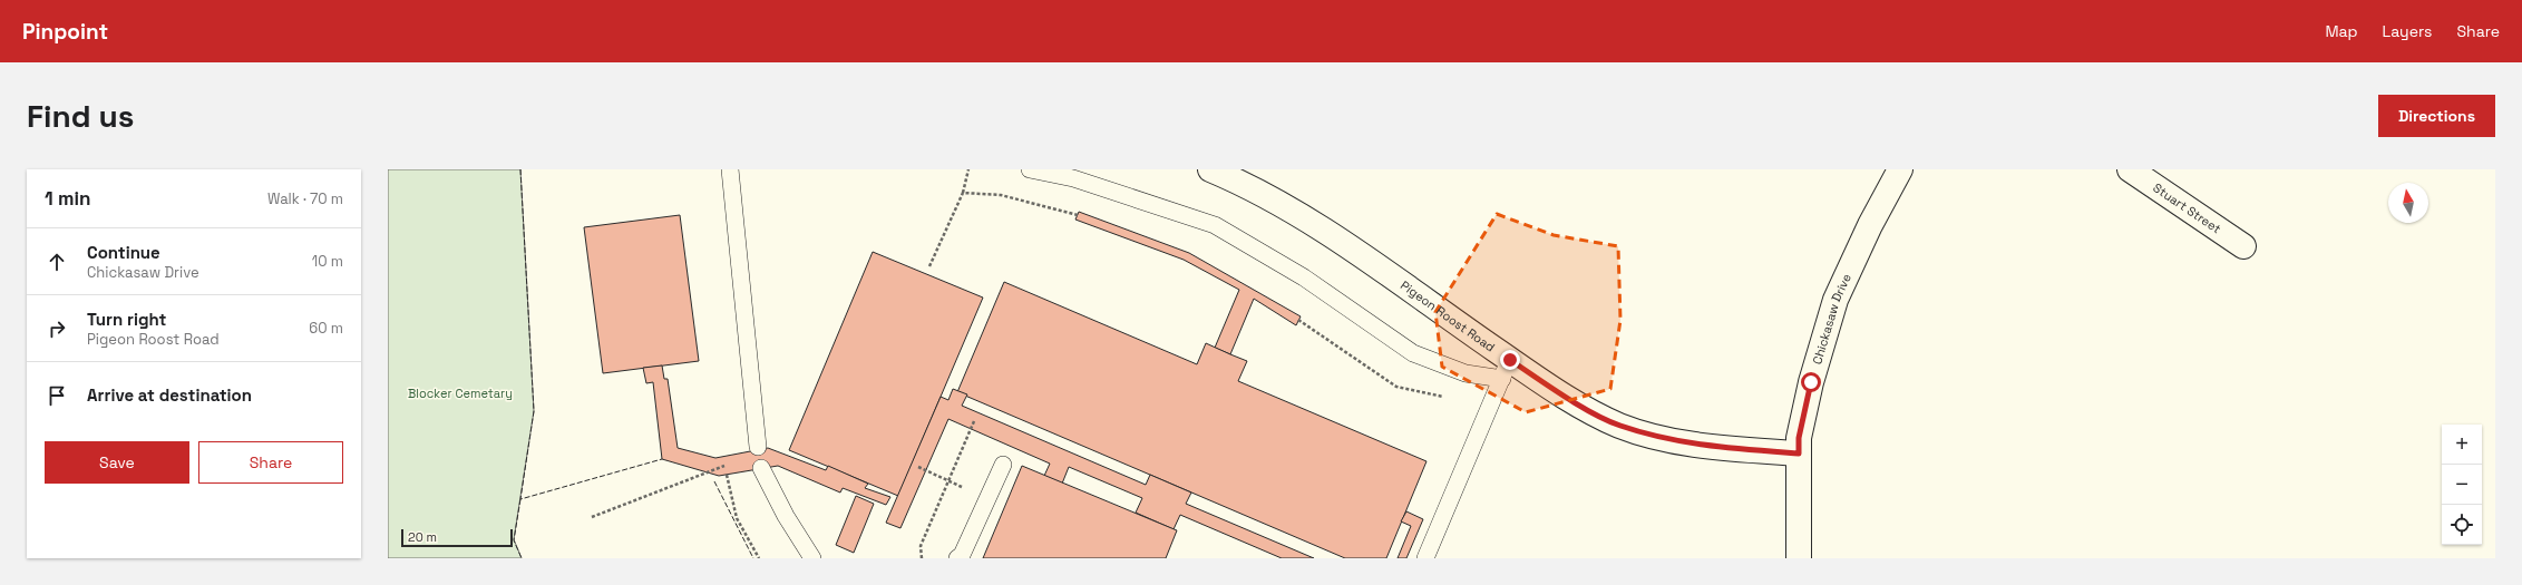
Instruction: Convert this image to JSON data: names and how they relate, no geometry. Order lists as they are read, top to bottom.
{
  "streets": {
    "street": ["Stuart Street", "Pigeon Roost Road", "Chickasaw Drive"]
  },
  "crossings": [
    ["Pigeon Roost Road", "Chickasaw Drive"]
  ],
  "parks": ["Blocker Cemetary"],
  "scale_bar": "20 m",
  "north": "top",
  "page": {
    "header": "Pinpoint",
    "nav": ["Map", "Layers", "Share"],
    "buttons": [
      "Directions",
      ["Save", "Share"]
    ],
    "title": "Find us",
    "heading": ["1 min", "Walk · 70 m"],
    "list": [
      ["Continue", "Chickasaw Drive", "10 m"],
      ["Turn right", "Pigeon Roost Road", "60 m"],
      "Arrive at destination"
    ],
    "map_buttons": ["+", "−"],
    "scale": "20 m"
  }
}
